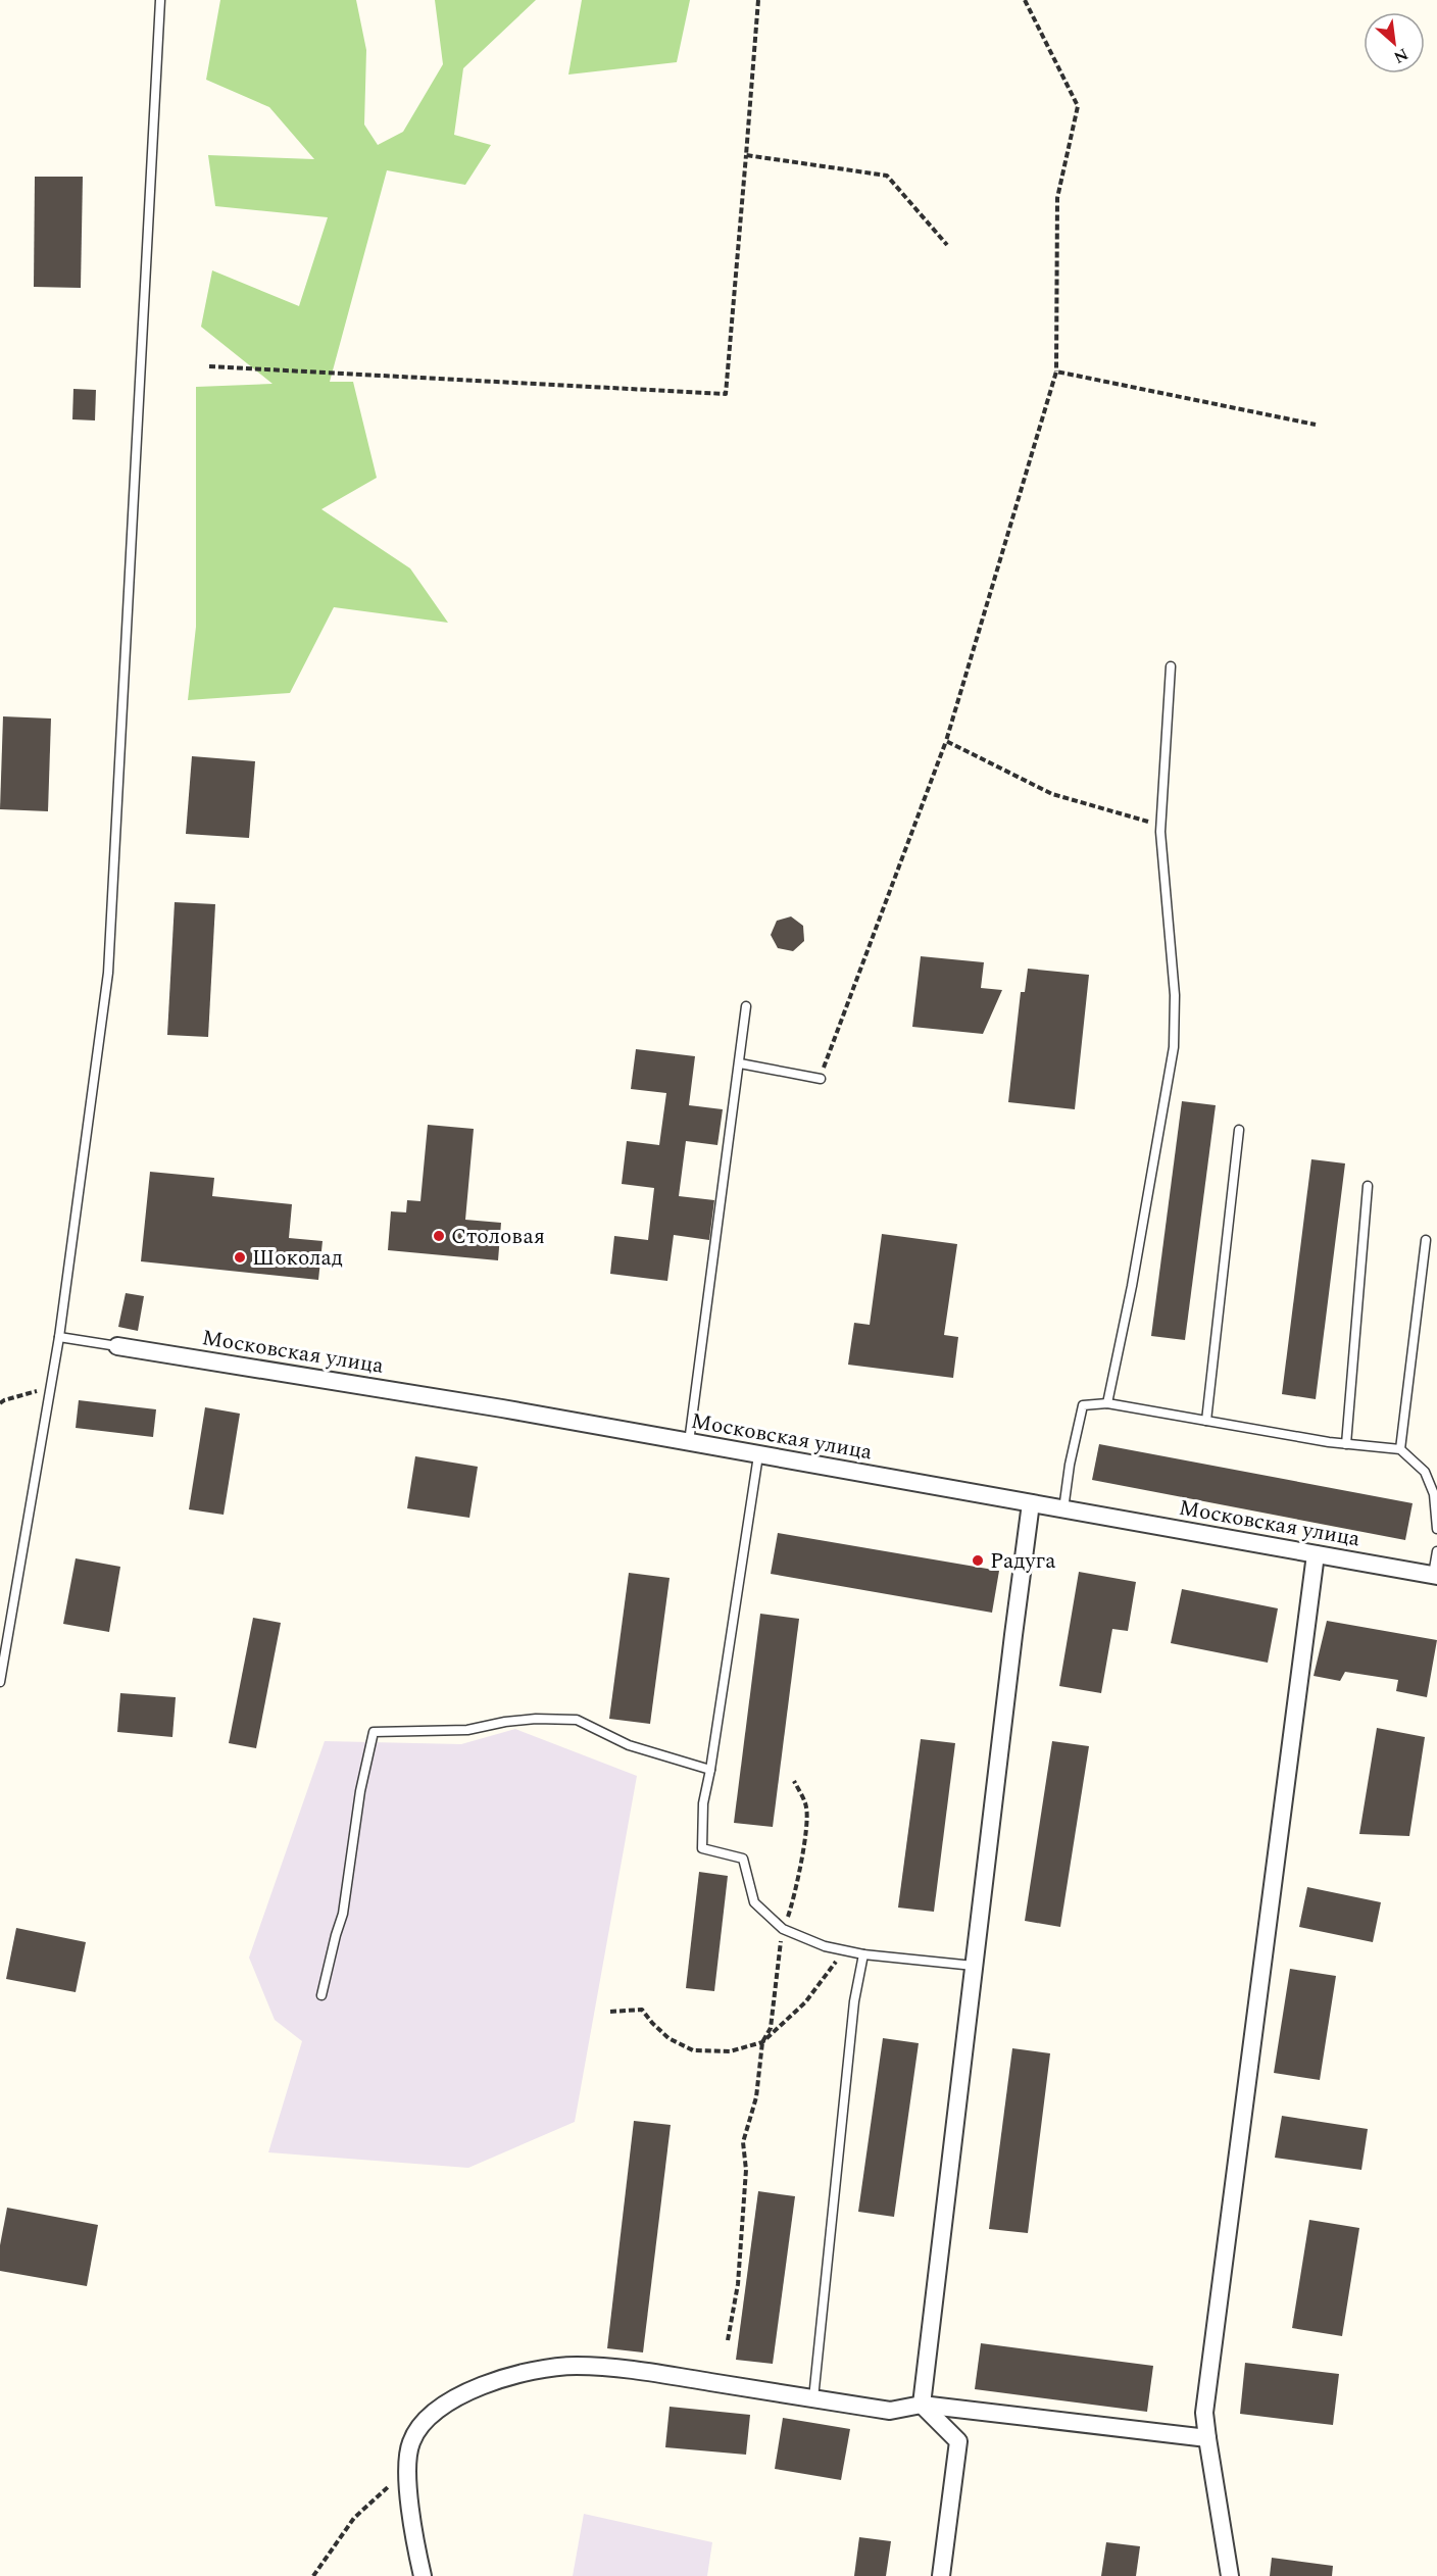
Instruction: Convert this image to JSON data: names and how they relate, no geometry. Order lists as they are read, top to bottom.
{
  "streets": {
    "street": ["Московская улица"]
  },
  "places": ["Столовая", "Шоколад", "Радуга"],
  "north": "bottom right"
}
